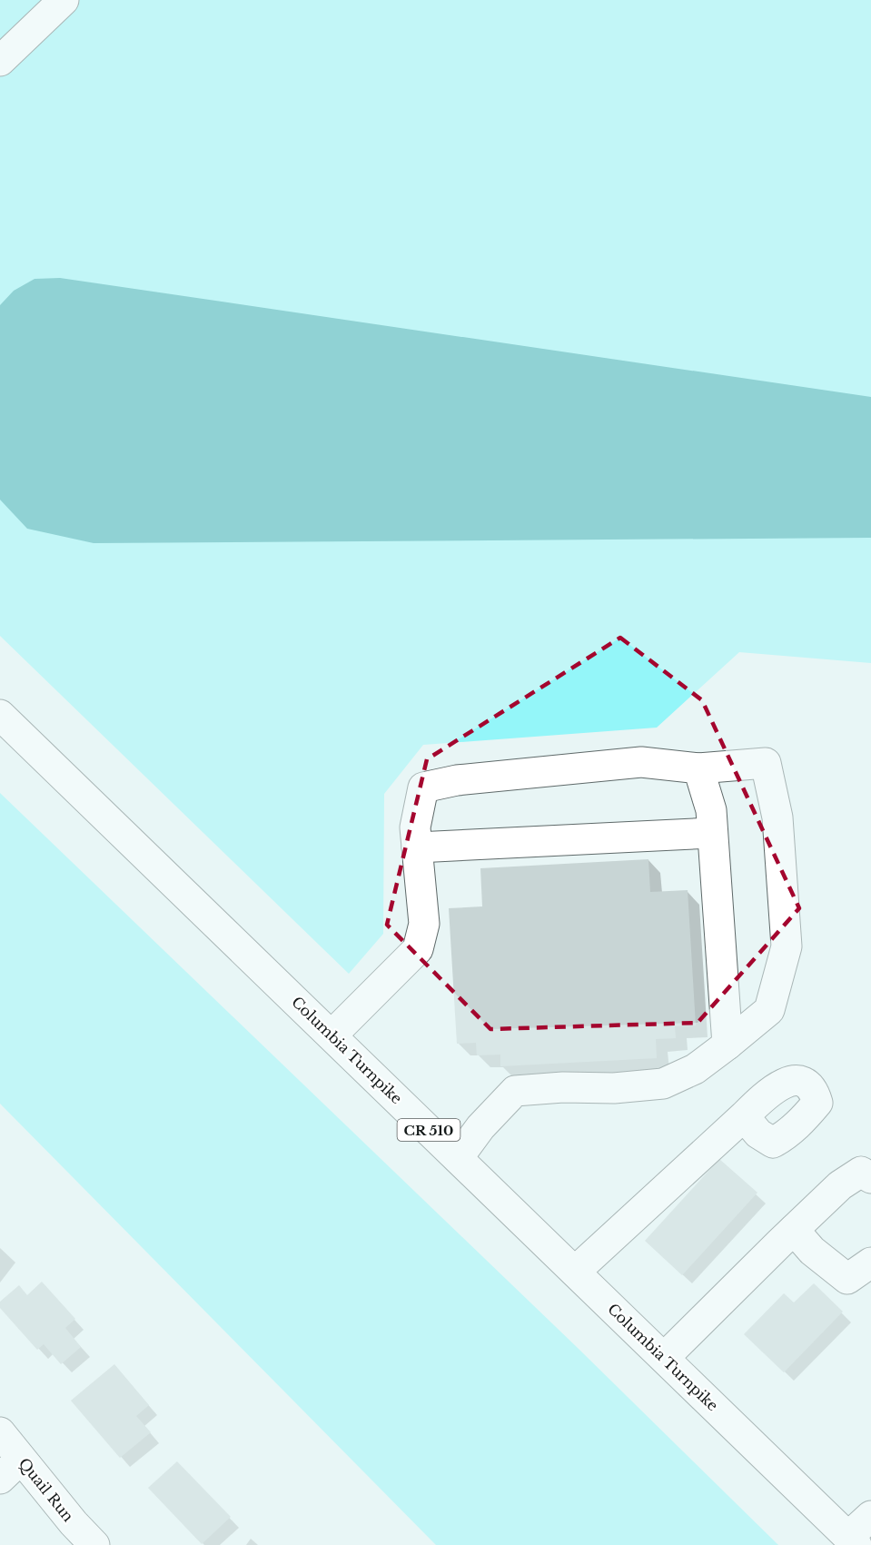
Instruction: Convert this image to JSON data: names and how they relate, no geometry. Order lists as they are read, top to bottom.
{
  "streets": {
    "main road": ["Columbia Turnpike", "CR 510", "Quail Run"]
  }
}
